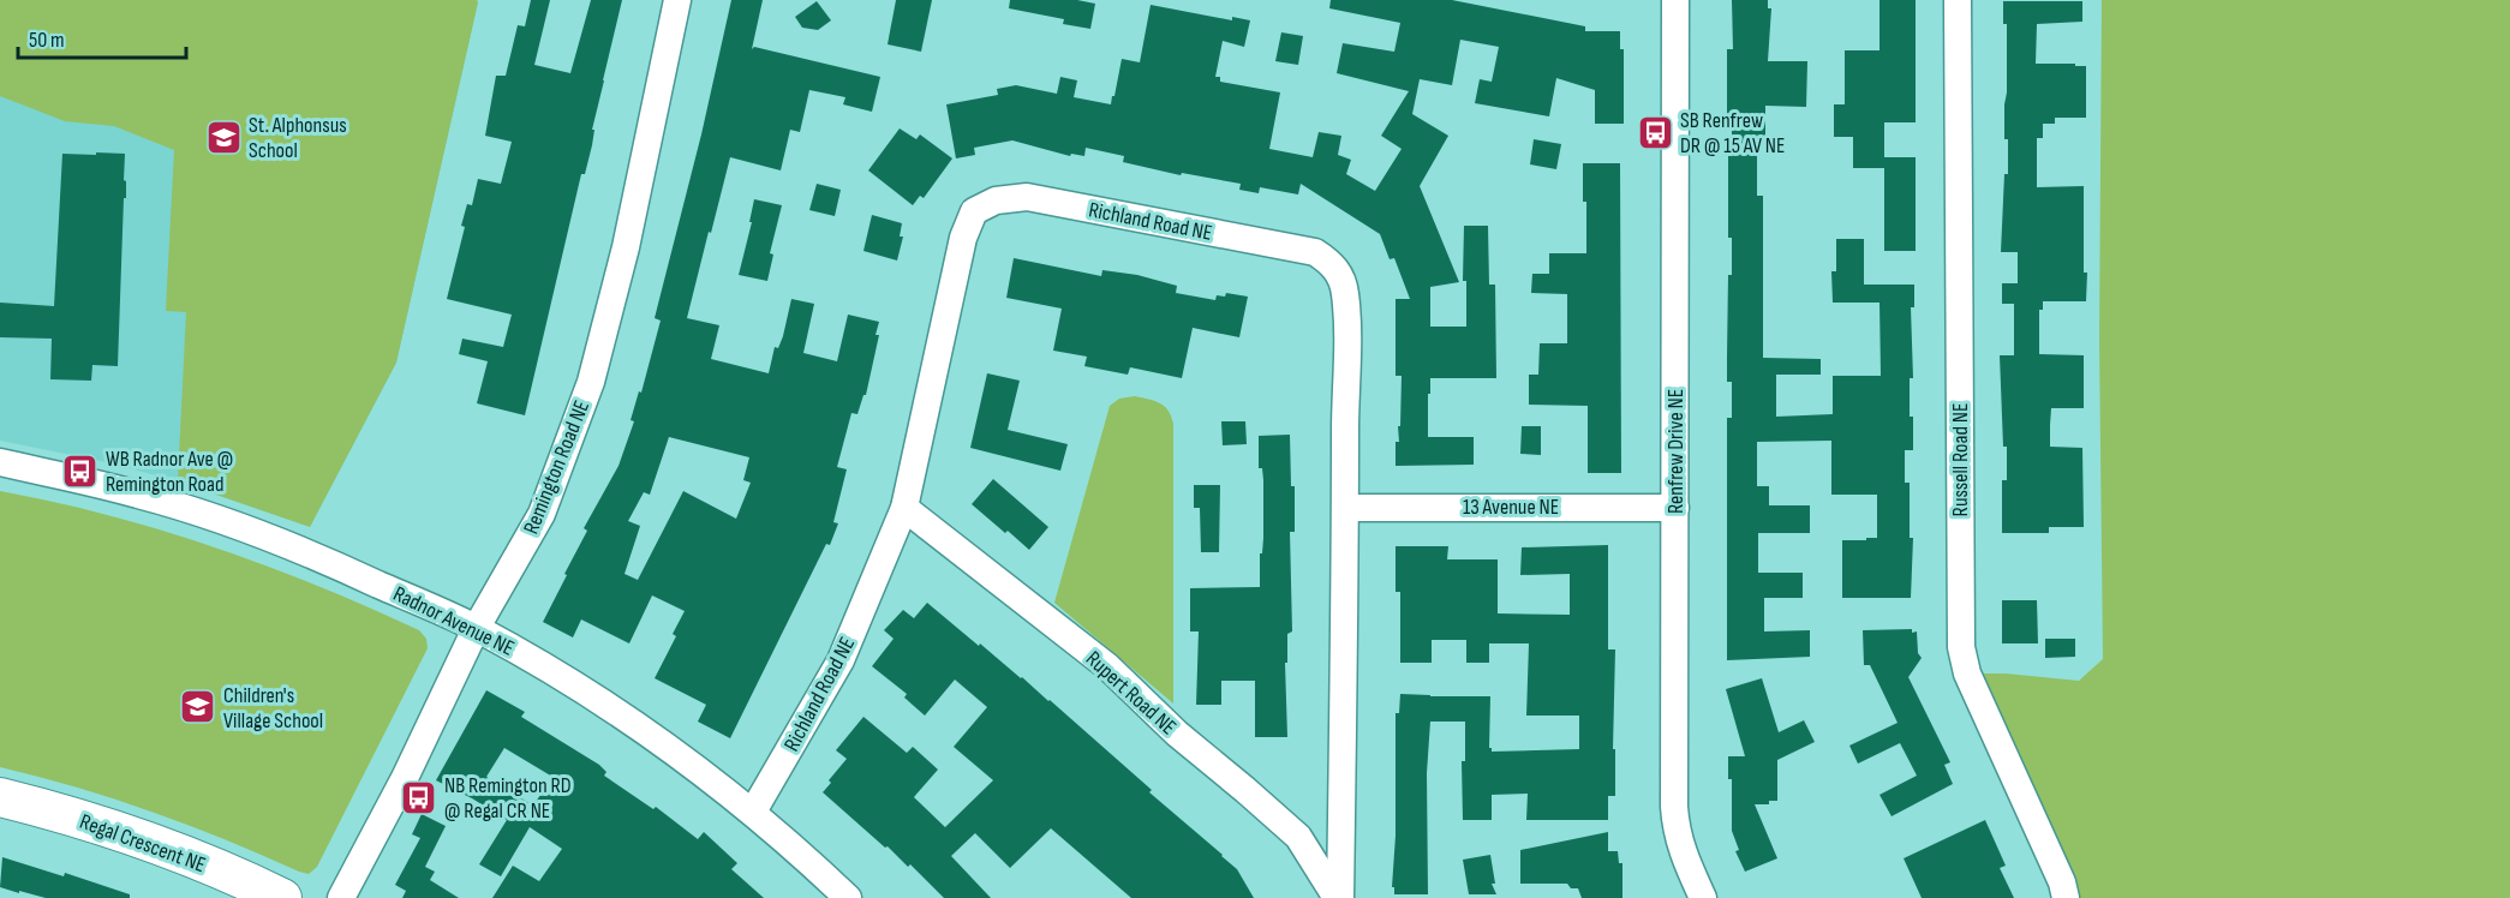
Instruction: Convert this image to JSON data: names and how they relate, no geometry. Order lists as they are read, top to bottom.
{
  "streets": {
    "street": [
      "Richland Road NE",
      "Renfrew Drive NE",
      "Russell Road NE",
      "Remington Road NE",
      "13 Avenue NE",
      "Radnor Avenue NE",
      "Rupert Road NE",
      "Regal Crescent NE"
    ]
  },
  "crossings": [
    ["Richland Road NE", "13 Avenue NE"],
    ["Richland Road NE", "Radnor Avenue NE"],
    ["Richland Road NE", "Rupert Road NE"],
    ["Renfrew Drive NE", "13 Avenue NE"],
    ["Remington Road NE", "Radnor Avenue NE"]
  ],
  "places": {
    "bus stop": ["SB Renfrew DR @ 15 AV NE", "WB Radnor Ave @ Remington Road", "NB Remington RD @ Regal CR NE"],
    "school or university": ["St. Alphonsus School", "Children's Village School"]
  },
  "scale_bar": "50 m"
}
